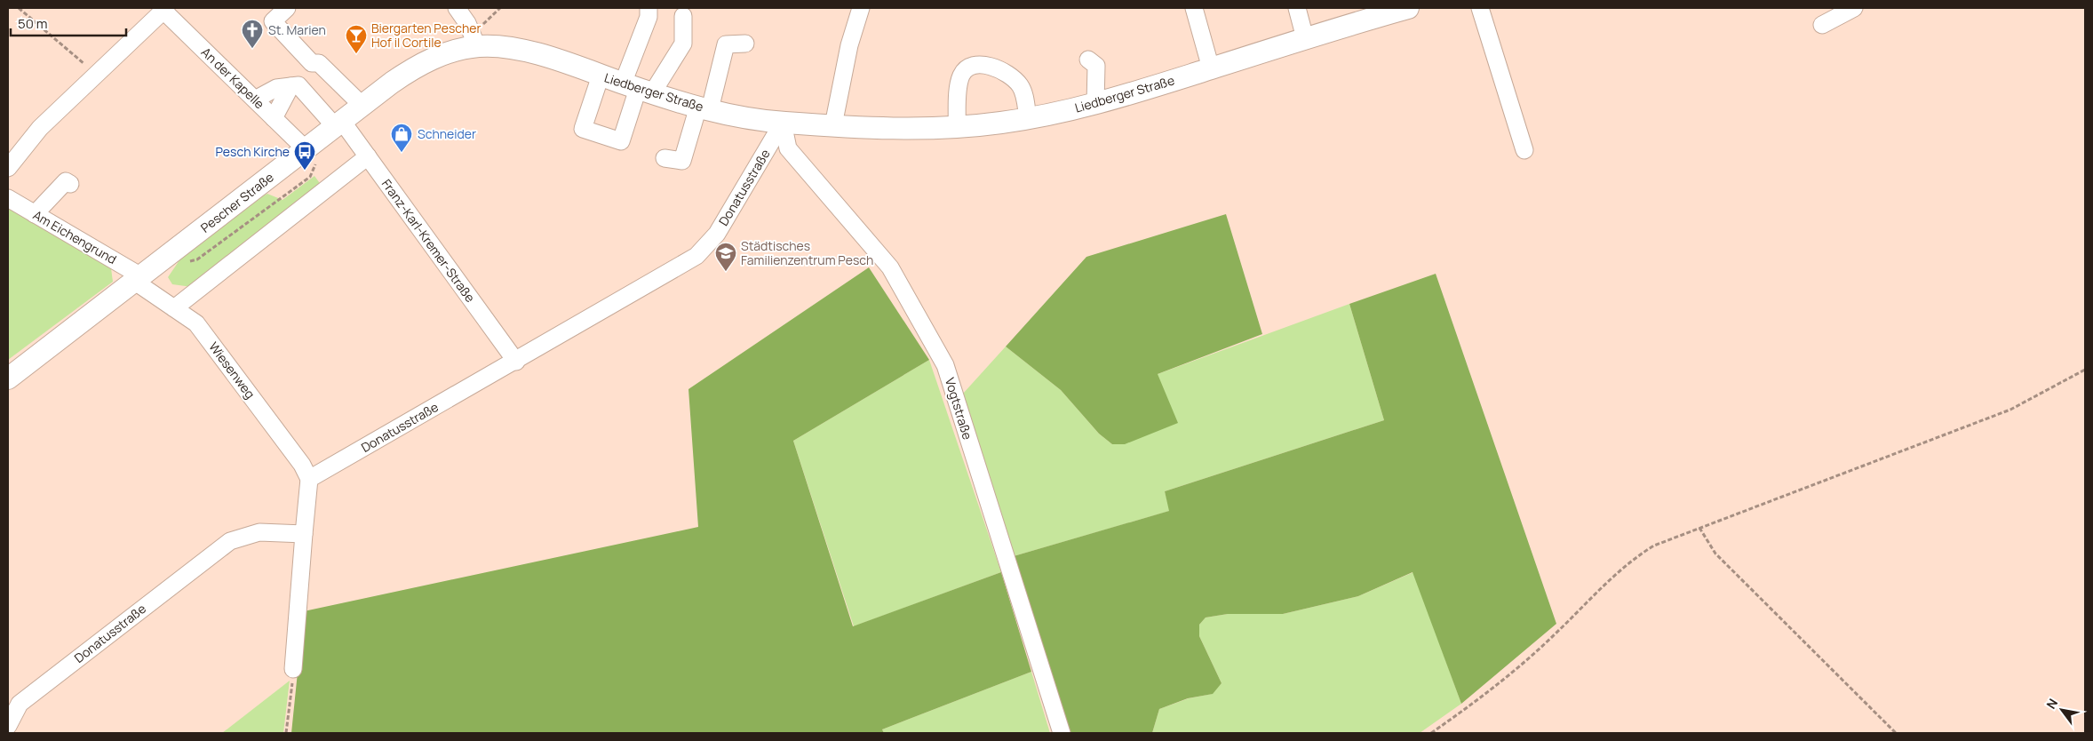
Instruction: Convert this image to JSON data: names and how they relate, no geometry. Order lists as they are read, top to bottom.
{
  "streets": {
    "main road": ["Liedberger Straße", "Pescher Straße"],
    "street": [
      "An der Kapelle",
      "Donatusstraße",
      "Am Eichengrund",
      "Franz-Karl-Kremer-Straße",
      "Wiesenweg",
      "Vogtstraße"
    ]
  },
  "crossings": [
    ["An der Kapelle", "Pescher Straße"],
    ["Liedberger Straße", "Donatusstraße"],
    ["Liedberger Straße", "Pescher Straße"],
    ["Liedberger Straße", "Vogtstraße"],
    ["Donatusstraße", "Franz-Karl-Kremer-Straße"],
    ["Donatusstraße", "Wiesenweg"],
    ["Donatusstraße", "Vogtstraße"],
    ["Pescher Straße", "Am Eichengrund"],
    ["Pescher Straße", "Franz-Karl-Kremer-Straße"],
    ["Pescher Straße", "Wiesenweg"],
    ["Am Eichengrund", "Wiesenweg"]
  ],
  "places": {
    "church": ["St. Marien"],
    "bar": ["Biergarten Pescher Hof il Cortile"],
    "shop": ["Schneider"],
    "bus stop": ["Pesch Kirche"],
    "school or university": ["Städtisches Familienzentrum Pesch"]
  },
  "scale_bar": "50 m",
  "north": "top left"
}
